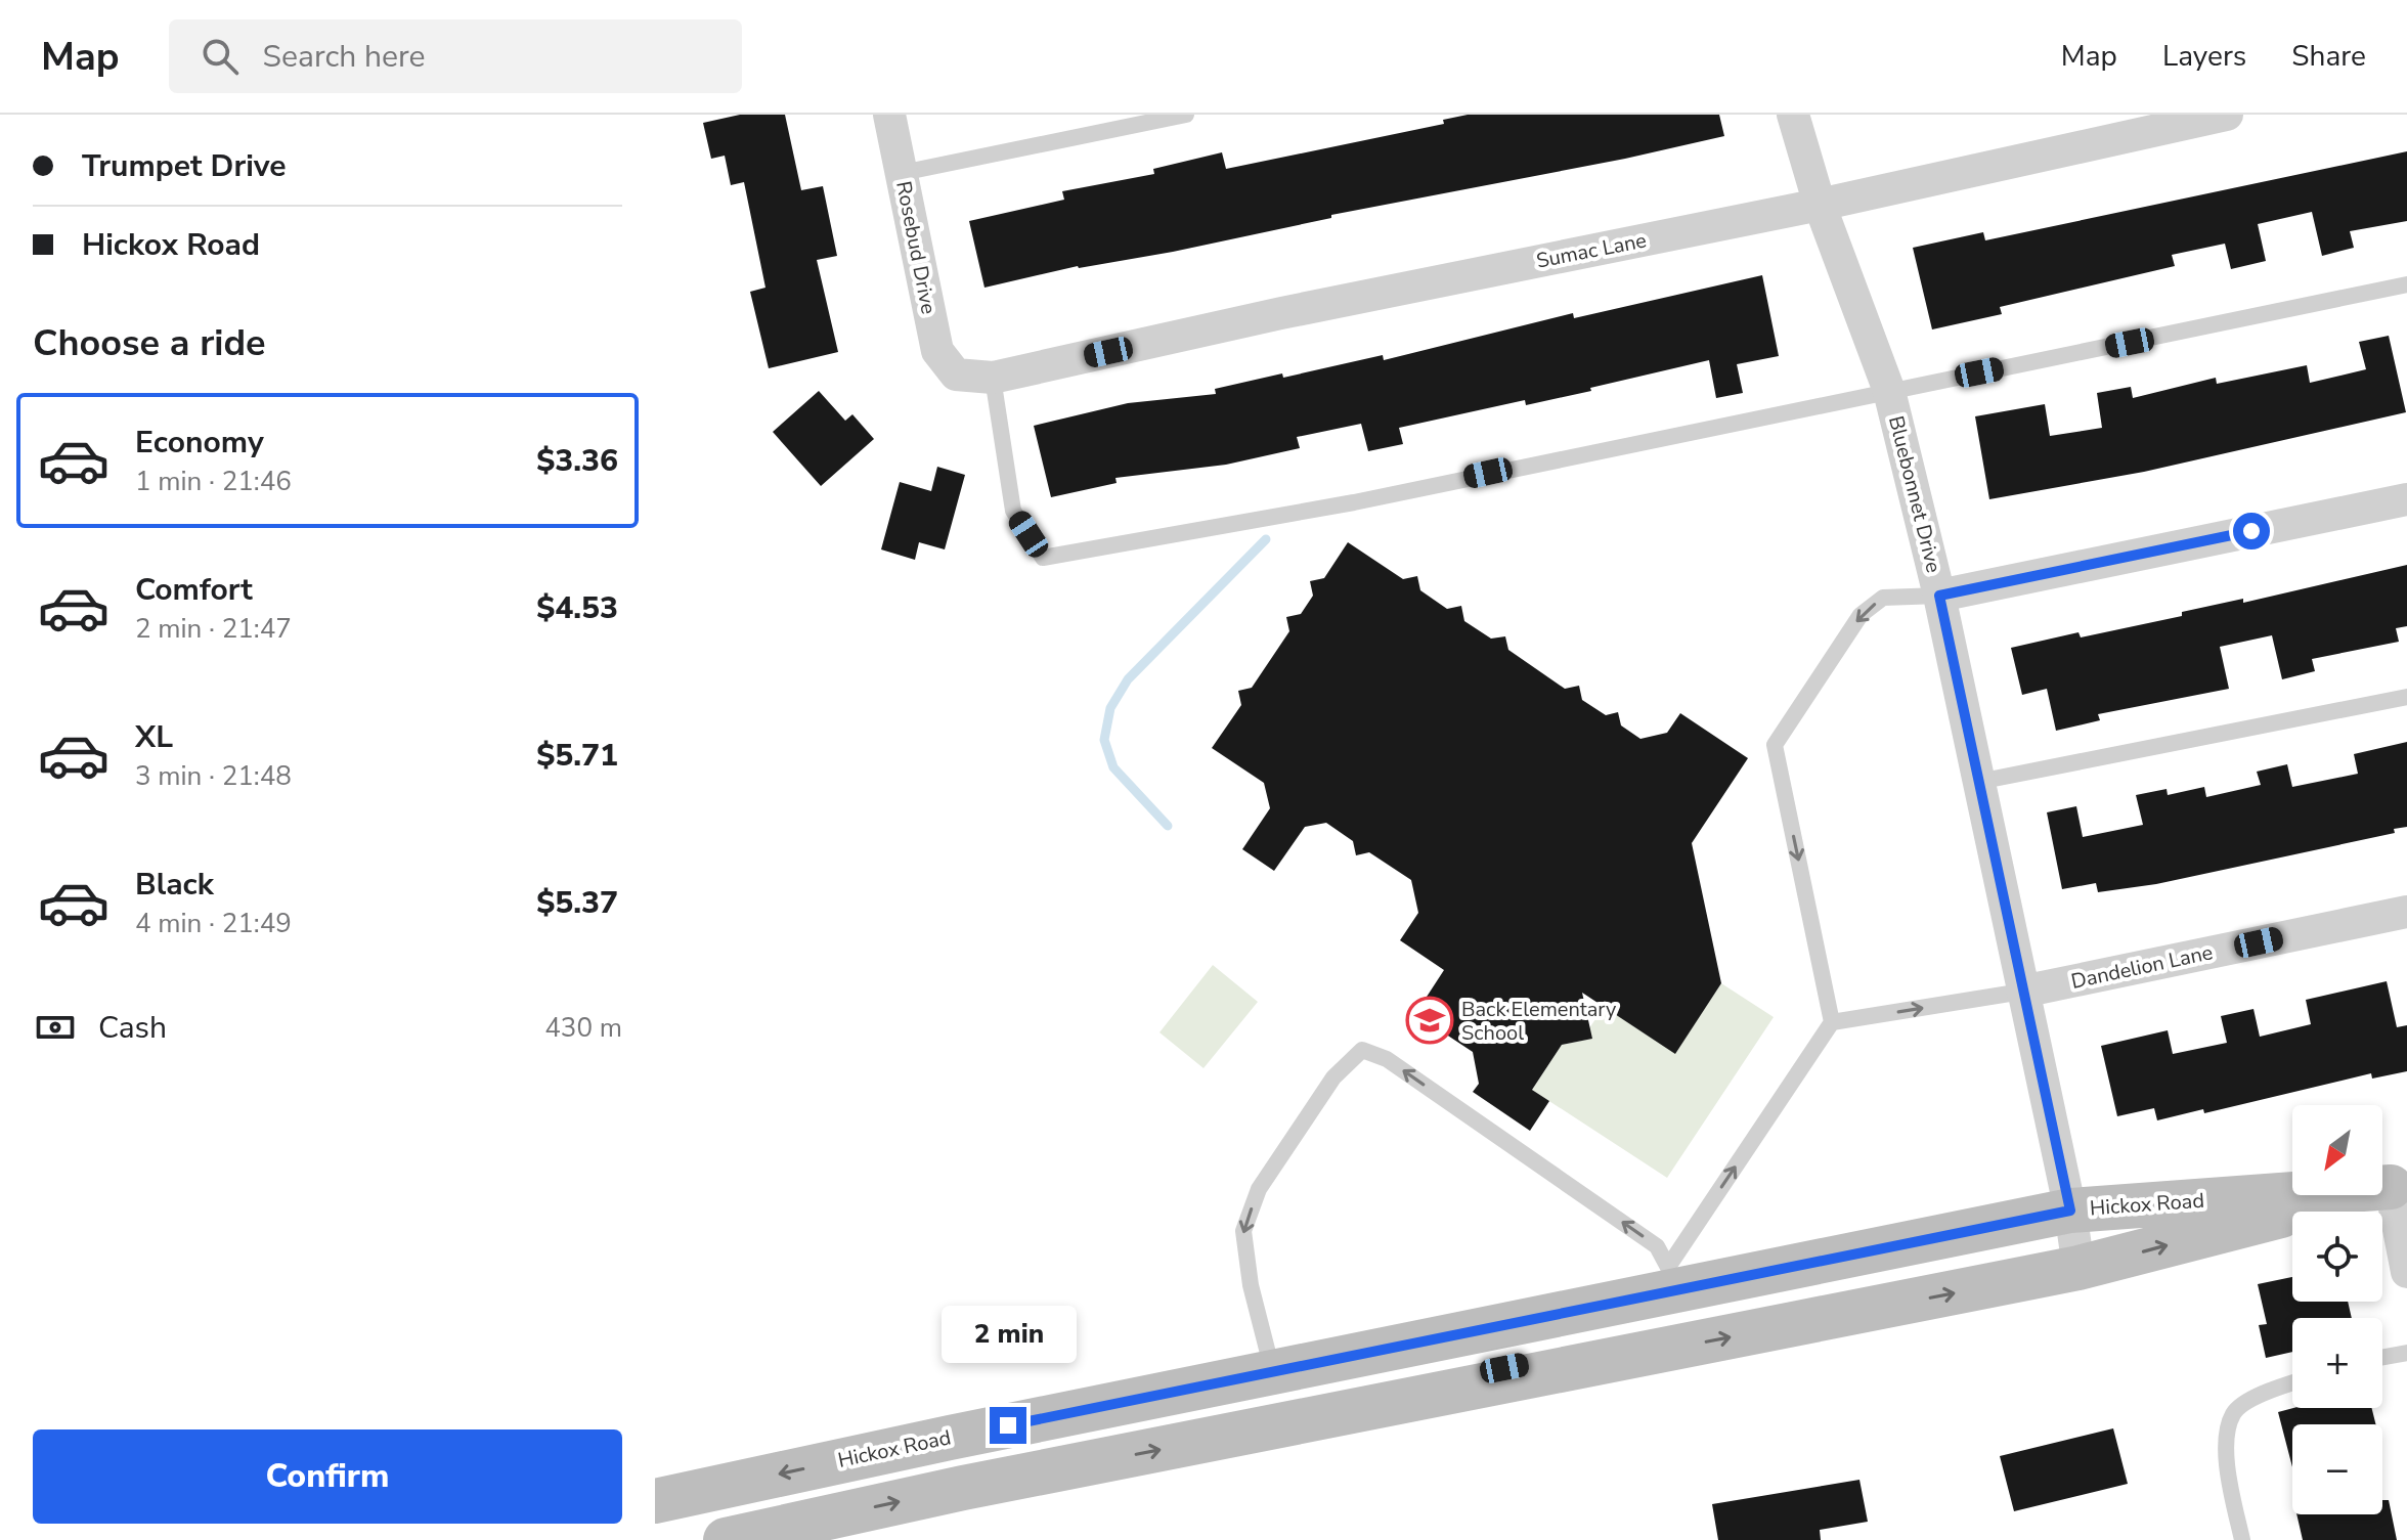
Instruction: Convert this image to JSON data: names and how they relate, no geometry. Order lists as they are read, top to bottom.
{
  "streets": {
    "street": [
      "Rosebud Drive",
      "Sumac Lane",
      "Bluebonnet Drive",
      "Dandelion Lane",
      "Hickox Road"
    ]
  },
  "crossings": [
    ["Rosebud Drive", "Sumac Lane"],
    ["Sumac Lane", "Bluebonnet Drive"],
    ["Bluebonnet Drive", "Dandelion Lane"],
    ["Bluebonnet Drive", "Hickox Road"]
  ],
  "places": {
    "school or university": ["Back Elementary School"]
  },
  "north": "bottom left",
  "page": {
    "header": "Map",
    "search": "Search here",
    "nav": ["Map", "Layers", "Share"],
    "banner": ["Trumpet Drive", "Hickox Road"],
    "heading": "Choose a ride",
    "list": [
      {
        "name": "Economy",
        "note": "1 min · 21:46",
        "value": "$3.36"
      },
      {
        "name": "Comfort",
        "note": "2 min · 21:47",
        "value": "$4.53"
      },
      {
        "name": "XL",
        "note": "3 min · 21:48",
        "value": "$5.71"
      },
      {
        "name": "Black",
        "note": "4 min · 21:49",
        "value": "$5.37"
      }
    ],
    "pay": ["Cash", "430 m"],
    "map_buttons": ["+", "−"],
    "bubble": "2 min",
    "buttons": "Confirm"
  }
}
